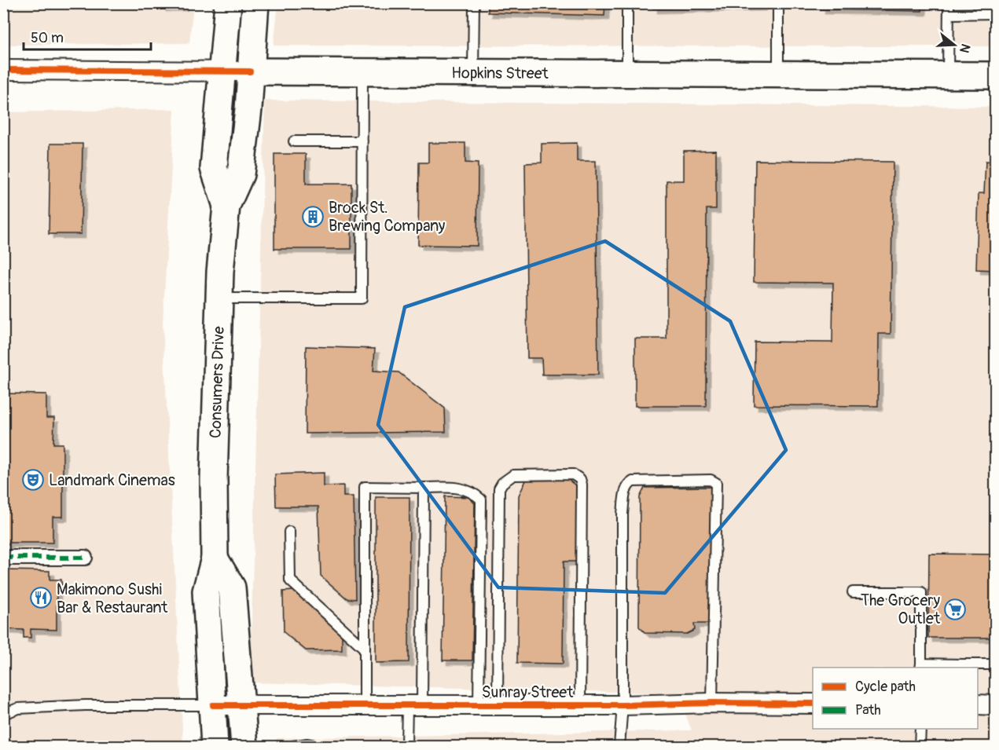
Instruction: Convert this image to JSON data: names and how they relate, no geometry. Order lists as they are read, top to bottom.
{
  "streets": {
    "main road": ["Hopkins Street", "Consumers Drive"],
    "street": ["Sunray Street"]
  },
  "crossings": [
    ["Hopkins Street", "Consumers Drive"],
    ["Consumers Drive", "Sunray Street"]
  ],
  "places": {
    "building": ["Brock St. Brewing Company"],
    "theatre": ["Landmark Cinemas"],
    "restaurant": ["Makimono Sushi Bar & Restaurant"],
    "supermarket": ["The Grocery Outlet"]
  },
  "legend": ["Cycle path", "Path"],
  "scale_bar": "50 m",
  "north": "right"
}
